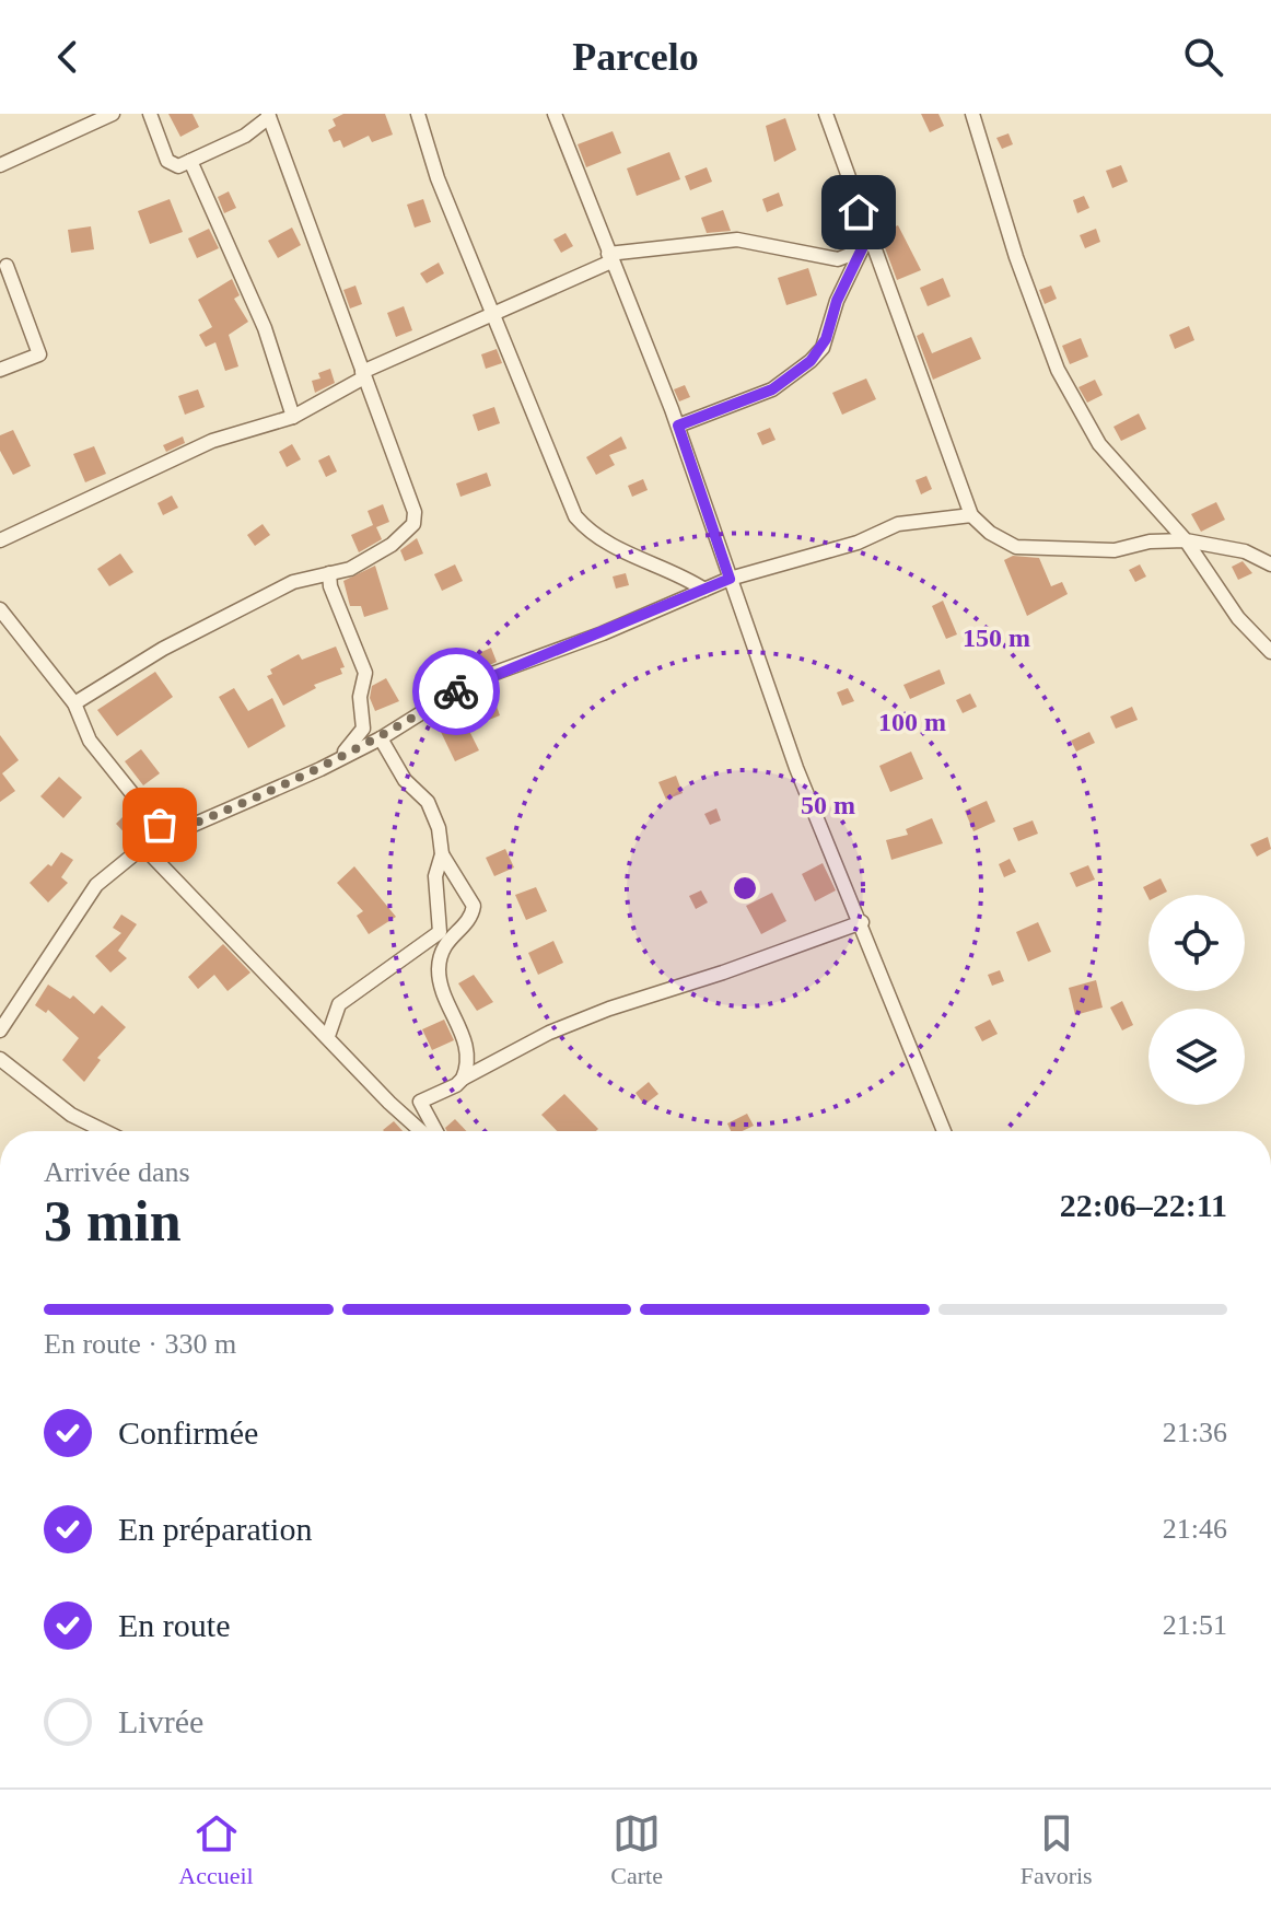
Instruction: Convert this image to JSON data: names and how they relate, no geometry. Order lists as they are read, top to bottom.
{
  "page": {
    "header": "Parcelo",
    "heading": ["3 min", "Arrivée dans", "22:06–22:11"],
    "bar": "En route · 330 m",
    "list": [
      ["Confirmée", "21:36"],
      ["En préparation", "21:46"],
      ["En route", "21:51"],
      "Livrée"
    ],
    "tabs": ["Accueil", "Carte", "Favoris"]
  },
  "rings": ["150 m", "100 m", "50 m"]
}
